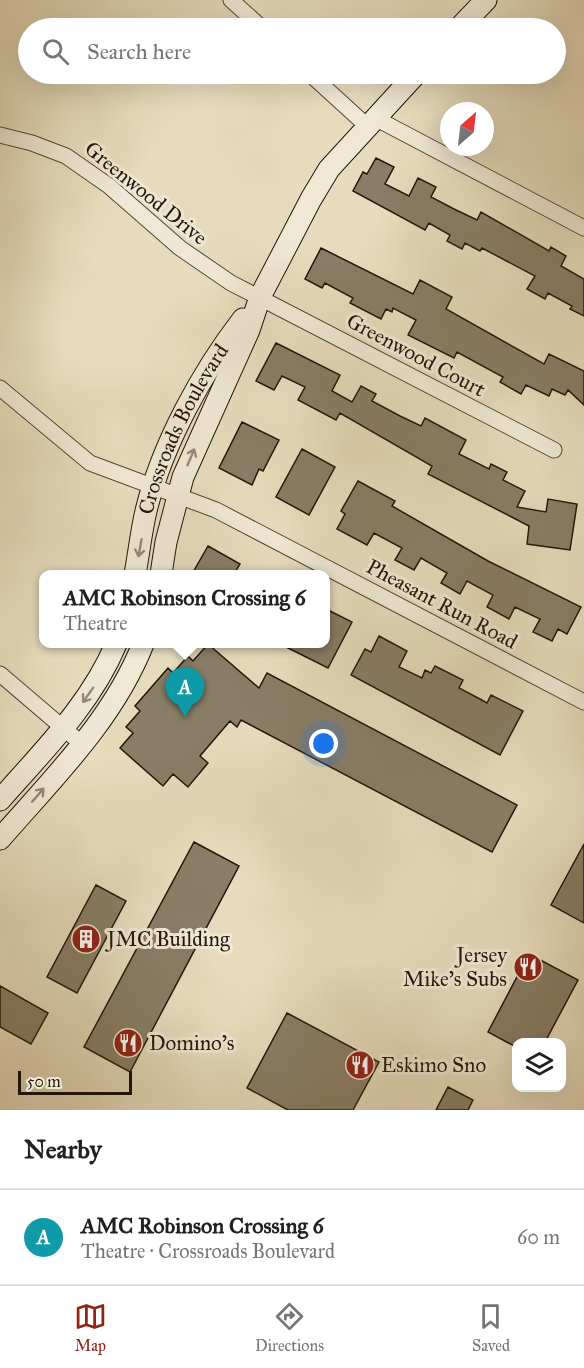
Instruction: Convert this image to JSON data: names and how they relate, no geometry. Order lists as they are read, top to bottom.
{
  "streets": {
    "street": [
      "Greenwood Drive",
      "Greenwood Court",
      "Crossroads Boulevard",
      "Pheasant Run Road"
    ]
  },
  "crossings": [
    ["Greenwood Drive", "Greenwood Court"],
    ["Greenwood Drive", "Crossroads Boulevard"],
    ["Greenwood Court", "Crossroads Boulevard"],
    ["Crossroads Boulevard", "Pheasant Run Road"]
  ],
  "places": {
    "building": ["JMC Building"],
    "restaurant": ["Jersey Mike's Subs", "Domino's", "Eskimo Sno"]
  },
  "scale_bar": "50 m",
  "north": "top right",
  "page": {
    "search": "Search here",
    "popup": ["AMC Robinson Crossing 6", "Theatre"],
    "pins": "A",
    "scale": "50 m",
    "heading": "Nearby",
    "list": [
      {
        "mark": "A",
        "name": "AMC Robinson Crossing 6",
        "note": "Theatre · Crossroads Boulevard",
        "value": "60 m"
      }
    ],
    "nav": ["Map", "Directions", "Saved"]
  }
}
